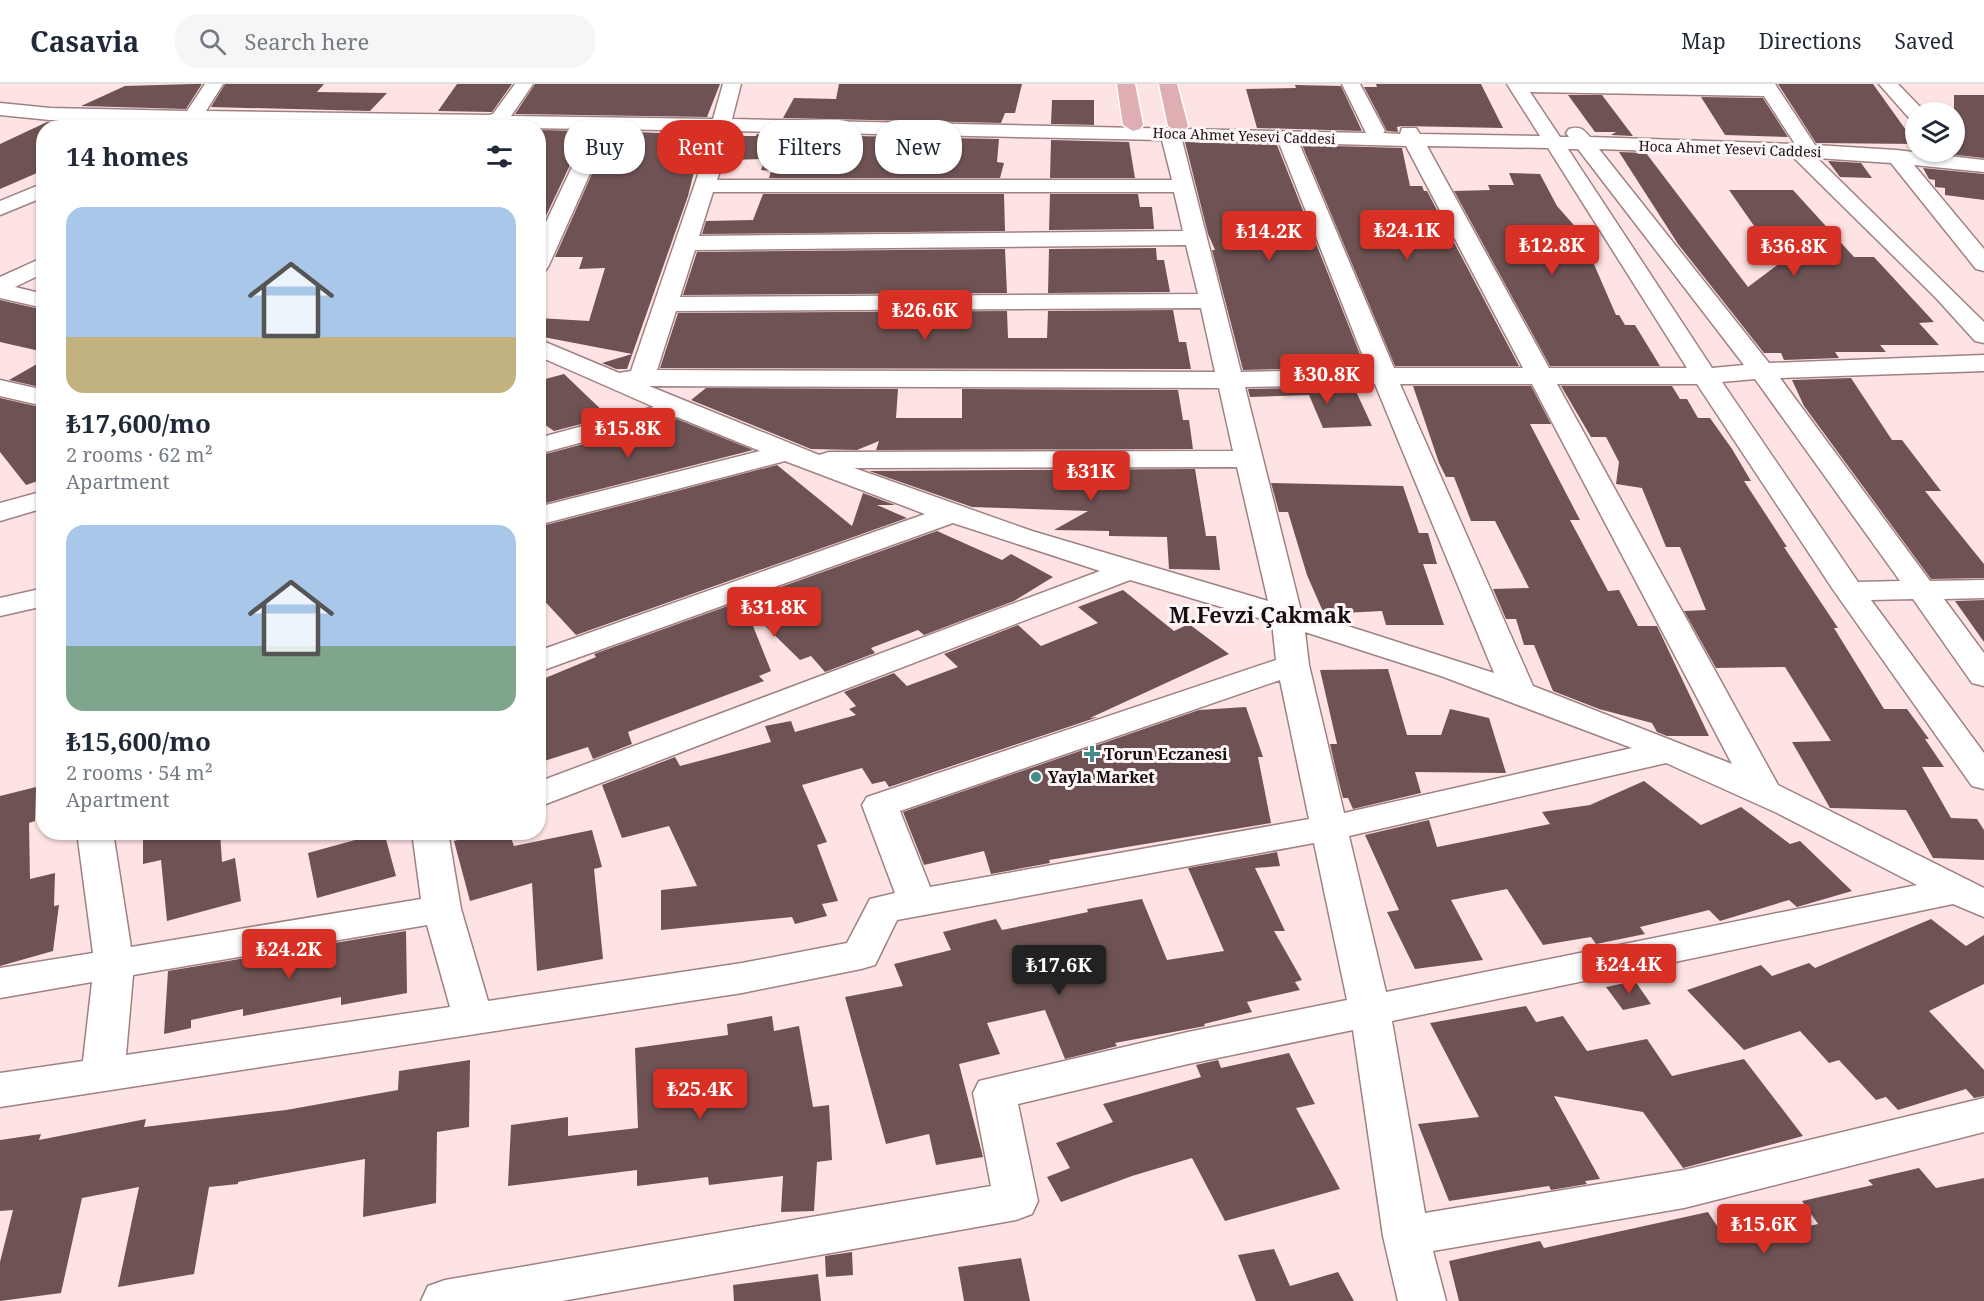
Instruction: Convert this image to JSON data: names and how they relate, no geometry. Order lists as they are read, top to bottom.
{
  "streets": {
    "street": ["Hoca Ahmet Yesevi Caddesi"]
  },
  "districts": ["M.Fevzi Çakmak"],
  "places": {
    "health": ["Torun Eczanesi"],
    "other": ["Yayla Market"]
  },
  "page": {
    "header": "Casavia",
    "search": "Search here",
    "nav": ["Map", "Directions", "Saved"],
    "chip": [
      "Buy",
      "Rent",
      "Filters",
      "New"
    ],
    "heading": "14 homes",
    "list": [
      {
        "name": "₺17,600/mo",
        "note": "2 rooms · 62 m² · Apartment"
      },
      {
        "name": "₺15,600/mo",
        "note": "2 rooms · 54 m² · Apartment"
      }
    ],
    "price": [
      "₺24.1K",
      "₺14.2K",
      "₺12.8K",
      "₺36.8K",
      "₺26.6K",
      "₺30.8K",
      "₺15.8K",
      "₺31K",
      "₺31.8K",
      "₺24.2K",
      "₺24.4K",
      "₺17.6K",
      "₺25.4K",
      "₺15.6K"
    ]
  }
}
